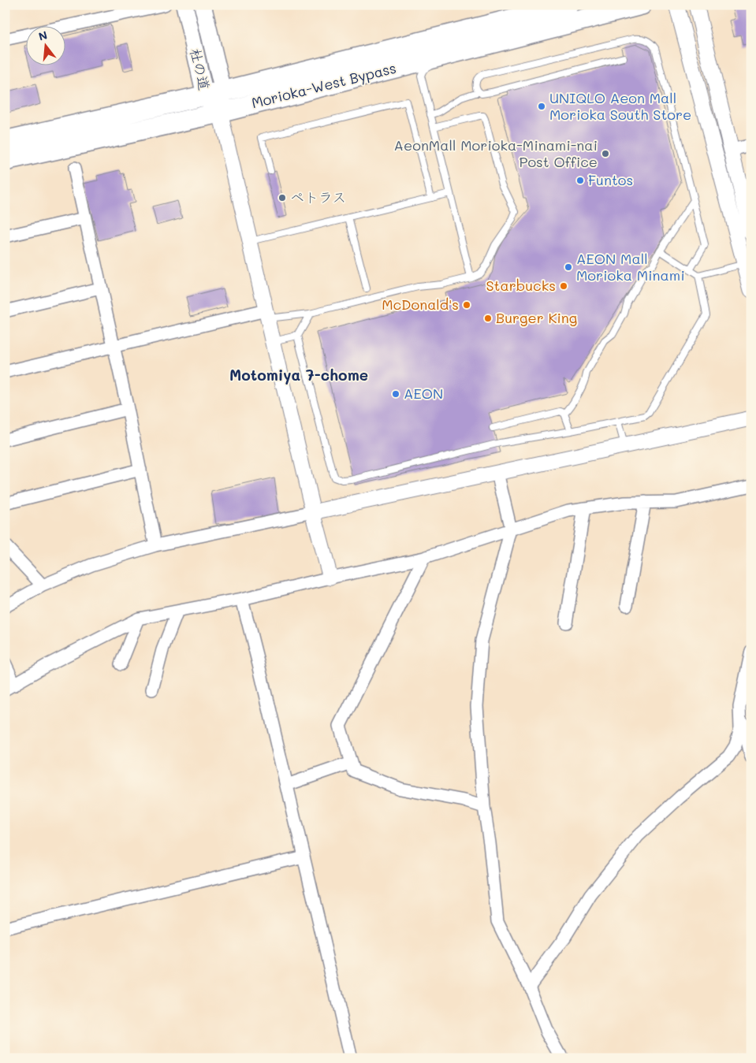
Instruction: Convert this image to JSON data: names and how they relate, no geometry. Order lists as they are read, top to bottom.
{
  "streets": {
    "highway": ["Morioka-West Bypass"],
    "main road": ["杜の道"]
  },
  "crossings": [
    ["杜の道", "Morioka-West Bypass"]
  ],
  "districts": ["Motomiya 7-chome"],
  "places": [
    "UNIQLO Aeon Mall Morioka South Store",
    "AeonMall Morioka-Minami-nai Post Office",
    "Funtos",
    "ペトラス",
    "AEON Mall Morioka Minami",
    "Starbucks",
    "McDonald's",
    "Burger King",
    "AEON"
  ],
  "north": "top"
}
